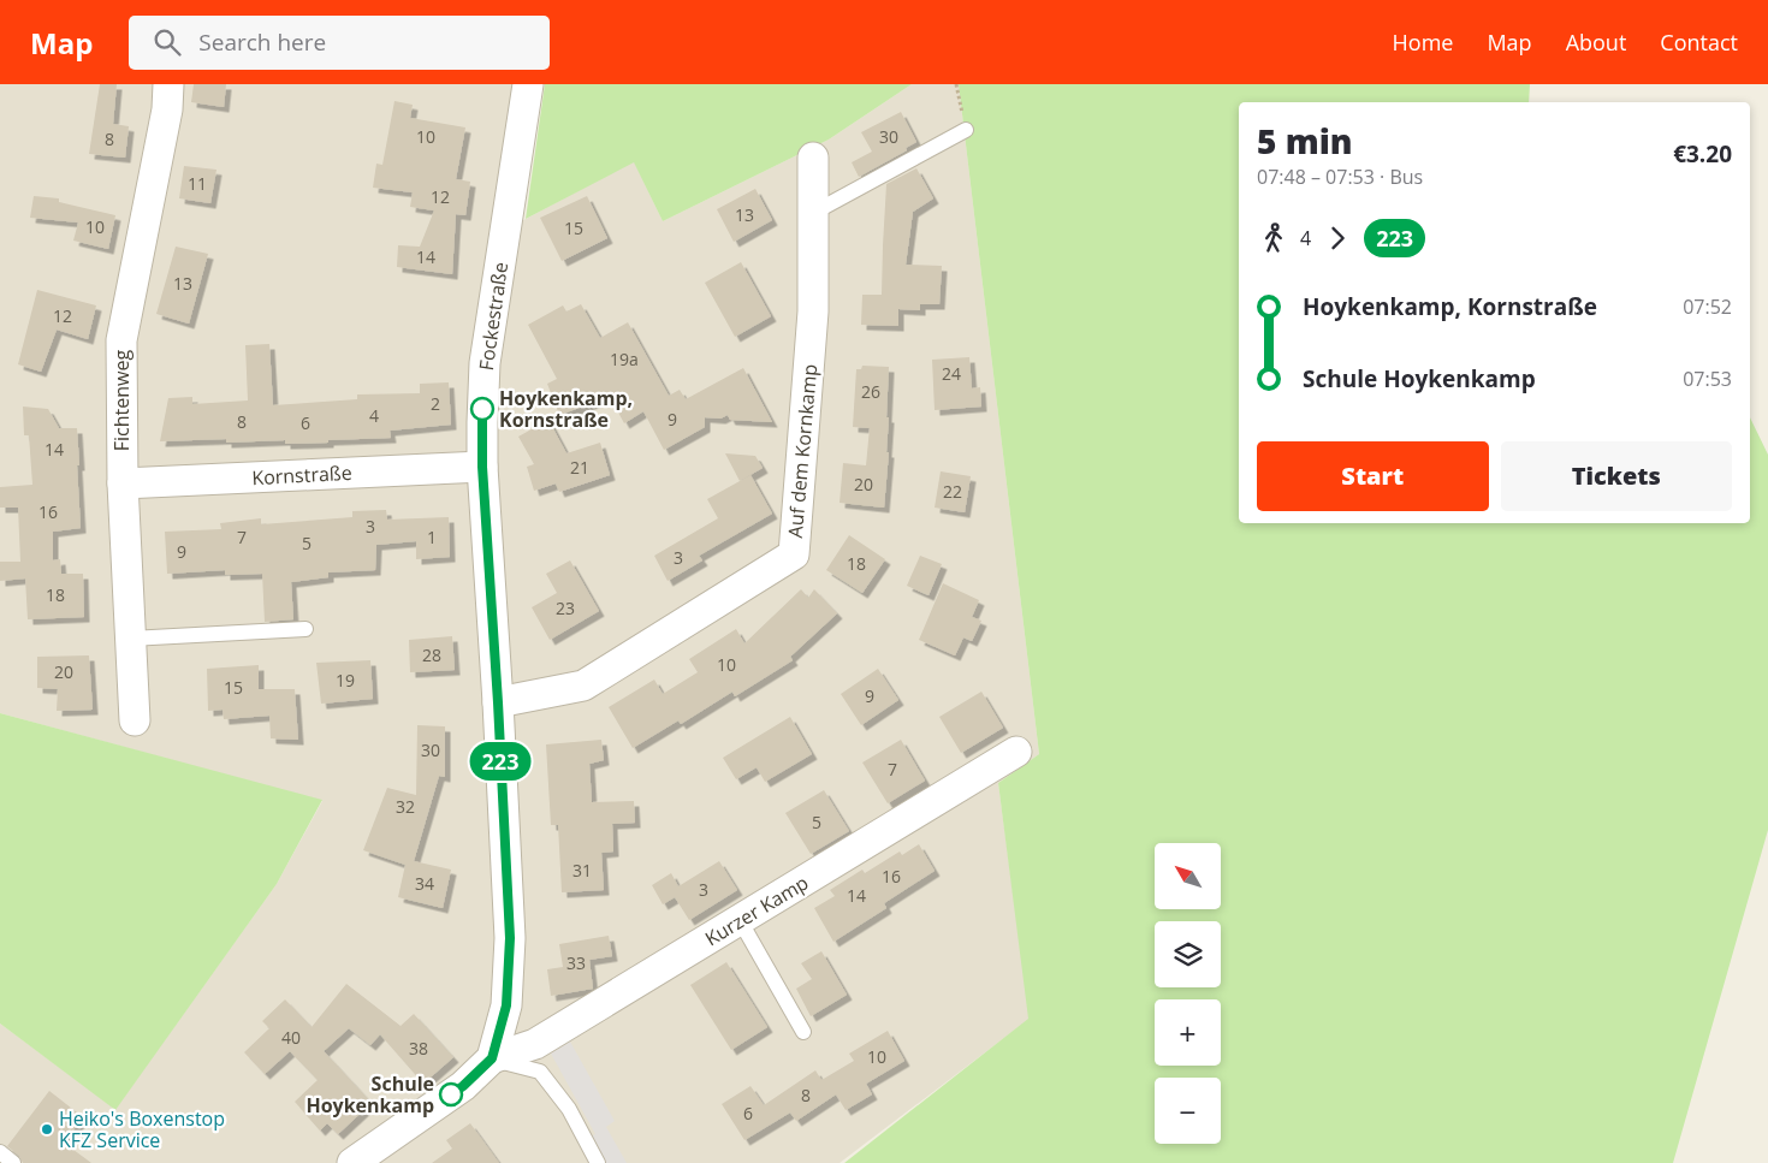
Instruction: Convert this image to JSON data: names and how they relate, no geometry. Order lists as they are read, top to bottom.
{
  "streets": {
    "street": [
      "Fockestraße",
      "Fichtenweg",
      "Auf dem Kornkamp",
      "Kornstraße",
      "Kurzer Kamp"
    ]
  },
  "crossings": [
    ["Fockestraße", "Auf dem Kornkamp"],
    ["Fockestraße", "Kornstraße"],
    ["Fockestraße", "Kurzer Kamp"],
    ["Fichtenweg", "Kornstraße"]
  ],
  "places": ["Hoykenkamp, Kornstraße", "Schule Hoykenkamp", "Heiko's Boxenstop KFZ Service"],
  "lines": ["bus line 223"],
  "house_numbers": [
    "10",
    "30",
    "8",
    "11",
    "12",
    "13",
    "10",
    "15",
    "14",
    "13",
    "12",
    "19a",
    "24",
    "26",
    "2",
    "4",
    "9",
    "8",
    "6",
    "14",
    "21",
    "20",
    "22",
    "16",
    "3",
    "7",
    "1",
    "5",
    "9",
    "3",
    "18",
    "18",
    "23",
    "28",
    "10",
    "20",
    "19",
    "15",
    "9",
    "30",
    "7",
    "32",
    "5",
    "31",
    "16",
    "34",
    "3",
    "14",
    "33",
    "40",
    "38",
    "10",
    "8",
    "6"
  ],
  "north": "top left",
  "page": {
    "header": "Map",
    "search": "Search here",
    "nav": [
      "Home",
      "Map",
      "About",
      "Contact"
    ],
    "on_map": "223",
    "heading": ["5 min", "07:48 – 07:53 · Bus", "€3.20"],
    "legs": ["4", "223"],
    "list": [
      {
        "name": "Hoykenkamp, Kornstraße",
        "value": "07:52"
      },
      {
        "name": "Schule Hoykenkamp",
        "value": "07:53"
      }
    ],
    "buttons": ["Start", "Tickets"],
    "map_buttons": ["+", "−"]
  }
}
